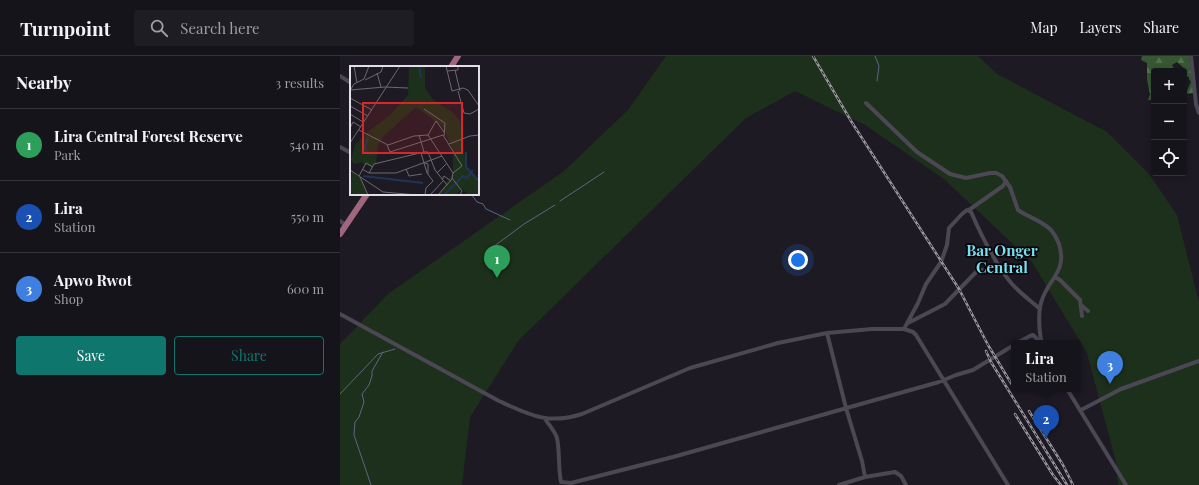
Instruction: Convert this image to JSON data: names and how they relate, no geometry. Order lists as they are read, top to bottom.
{
  "districts": ["Bar Onger Central"],
  "page": {
    "header": "Turnpoint",
    "search": "Search here",
    "nav": ["Map", "Layers", "Share"],
    "heading": ["Nearby", "3 results"],
    "map_buttons": ["+", "−"],
    "list": [
      {
        "mark": "1",
        "name": "Lira Central Forest Reserve",
        "note": "Park",
        "value": "540 m"
      },
      {
        "mark": "2",
        "name": "Lira",
        "note": "Station",
        "value": "550 m"
      },
      {
        "mark": "3",
        "name": "Apwo Rwot",
        "note": "Shop",
        "value": "600 m"
      }
    ],
    "pins": ["1", "3", "2"],
    "buttons": ["Save", "Share"],
    "popup": ["Lira", "Station"]
  }
}
